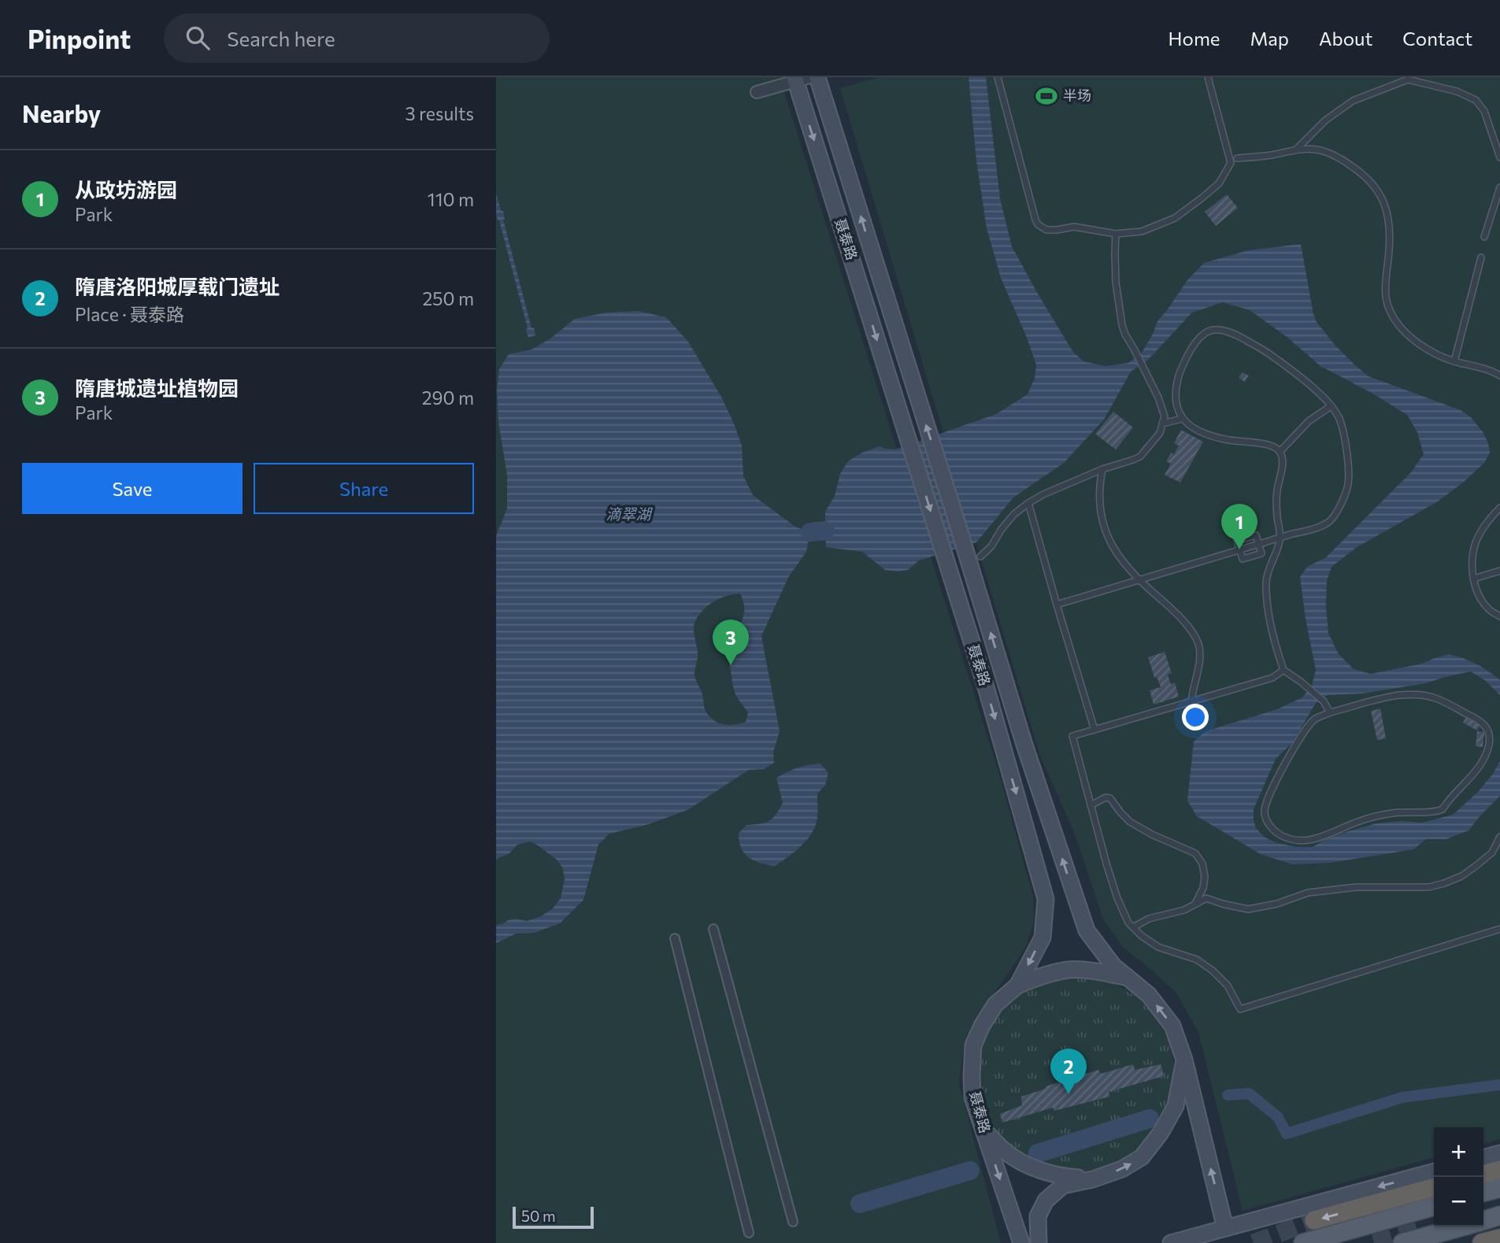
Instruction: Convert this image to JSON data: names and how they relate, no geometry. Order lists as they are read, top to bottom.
{
  "streets": {
    "main road": ["聂泰路"]
  },
  "water": ["滴翠湖"],
  "places": {
    "sports": ["半场"]
  },
  "scale_bar": "50 m",
  "page": {
    "header": "Pinpoint",
    "search": "Search here",
    "nav": [
      "Home",
      "Map",
      "About",
      "Contact"
    ],
    "heading": ["Nearby", "3 results"],
    "list": [
      {
        "mark": "1",
        "name": "从政坊游园",
        "note": "Park",
        "value": "110 m"
      },
      {
        "mark": "2",
        "name": "隋唐洛阳城厚载门遗址",
        "note": "Place · 聂泰路",
        "value": "250 m"
      },
      {
        "mark": "3",
        "name": "隋唐城遗址植物园",
        "note": "Park",
        "value": "290 m"
      }
    ],
    "buttons": ["Save", "Share"],
    "pins": ["1", "3", "2"],
    "map_buttons": ["+", "−"],
    "scale": "50 m"
  }
}
